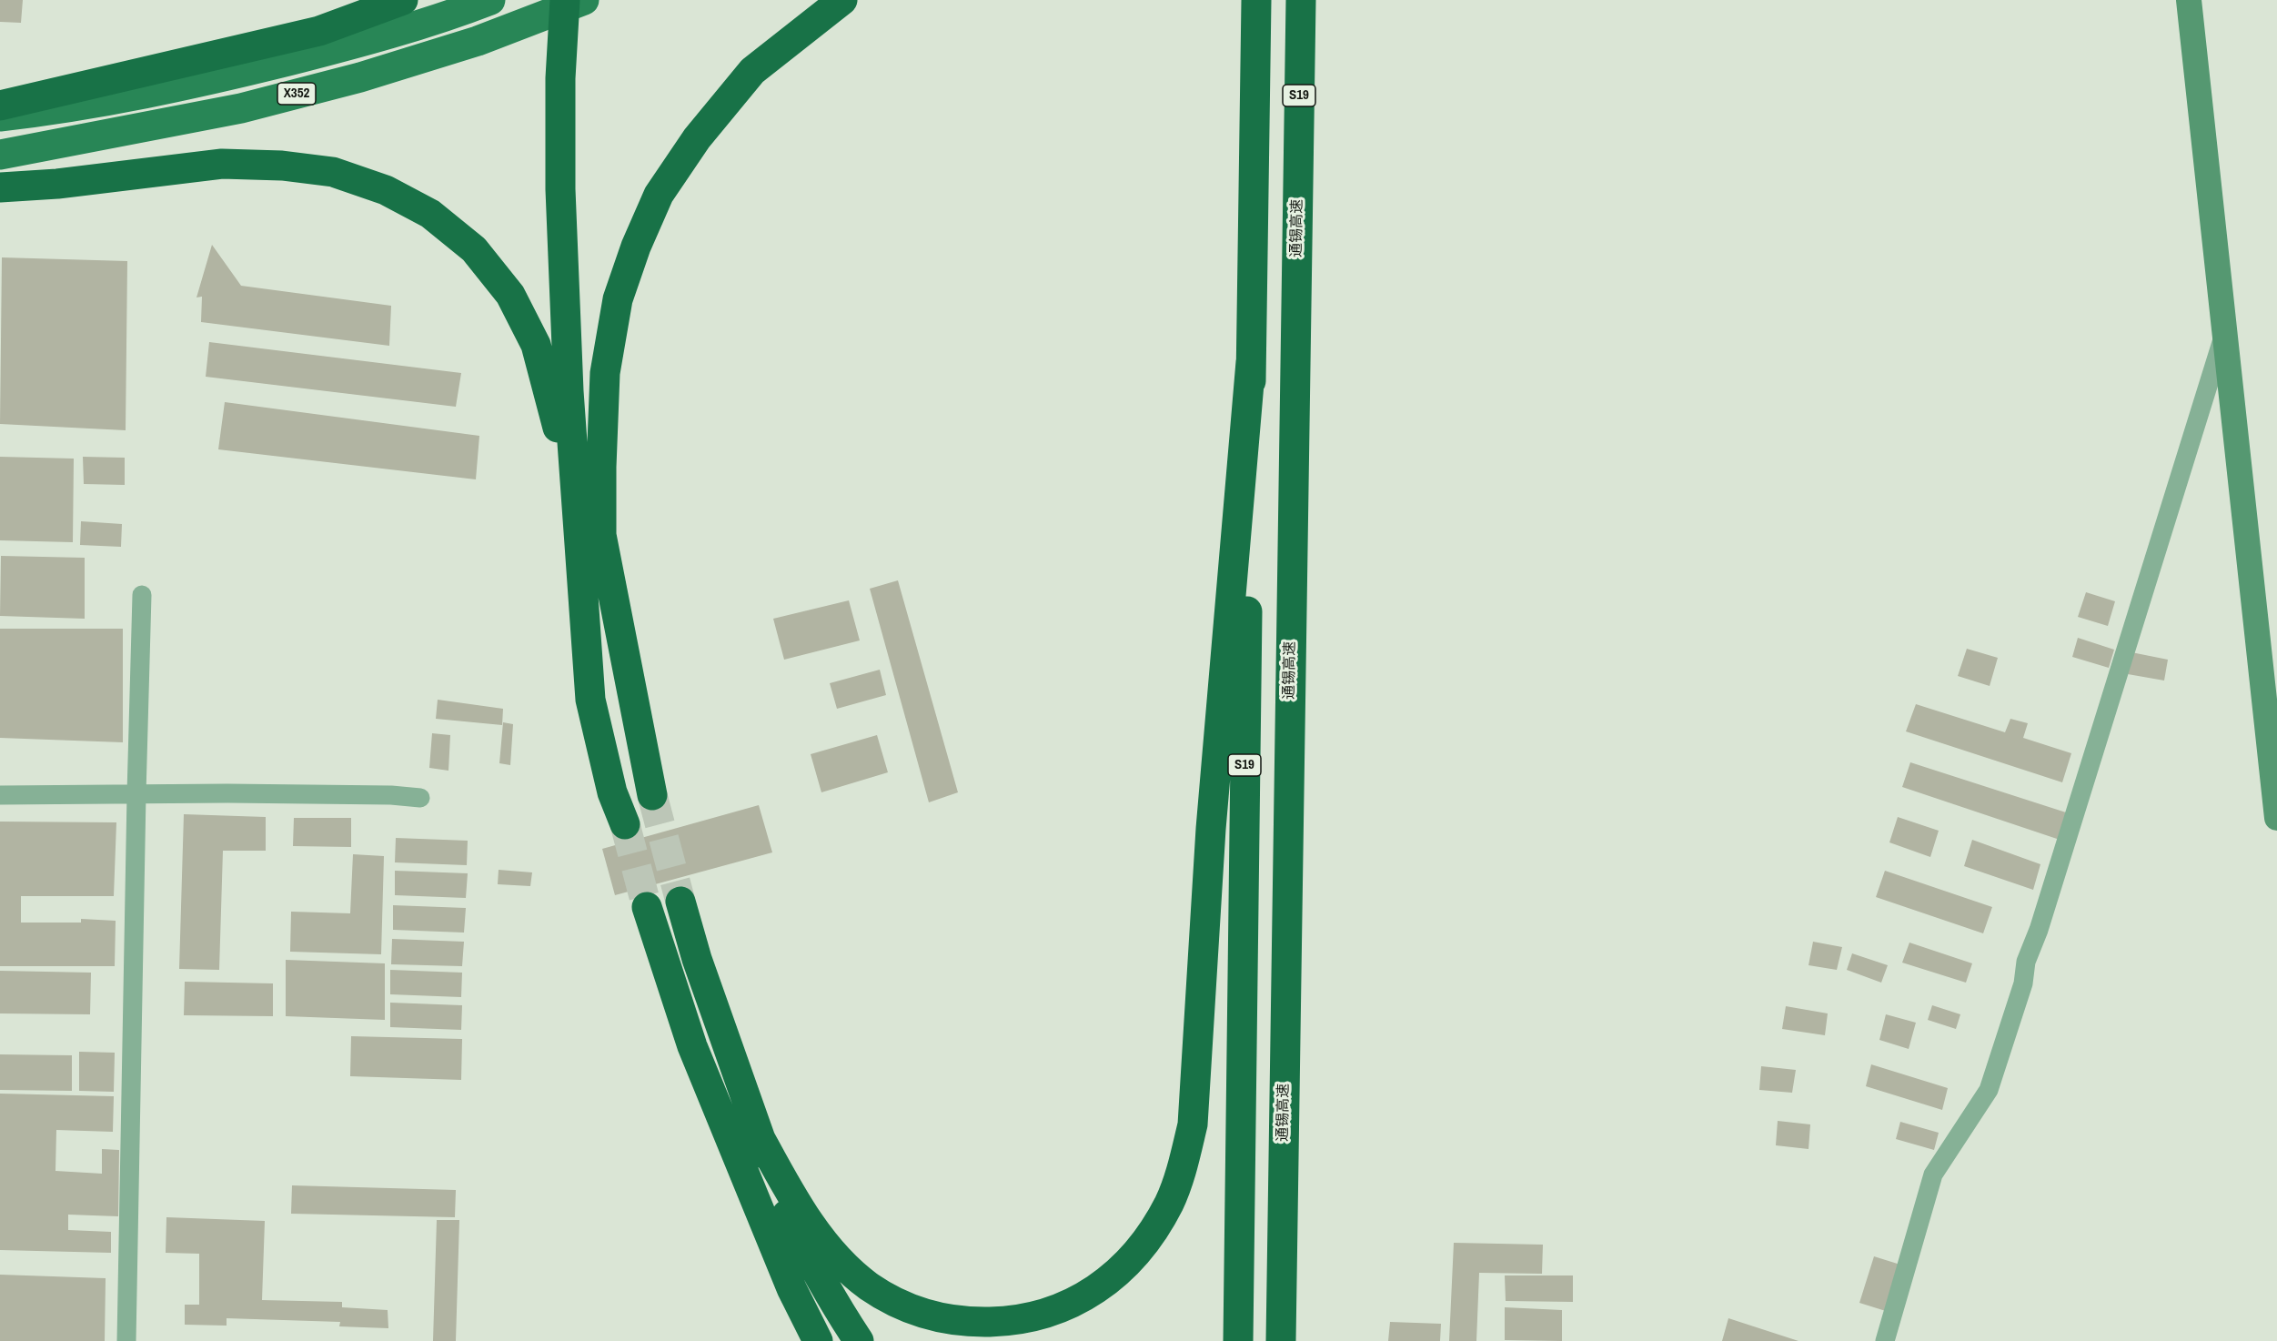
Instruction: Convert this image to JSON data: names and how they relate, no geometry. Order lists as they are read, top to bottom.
{
  "streets": {
    "highway": ["S19", "通锡高速"],
    "main road": ["X352"]
  }
}
